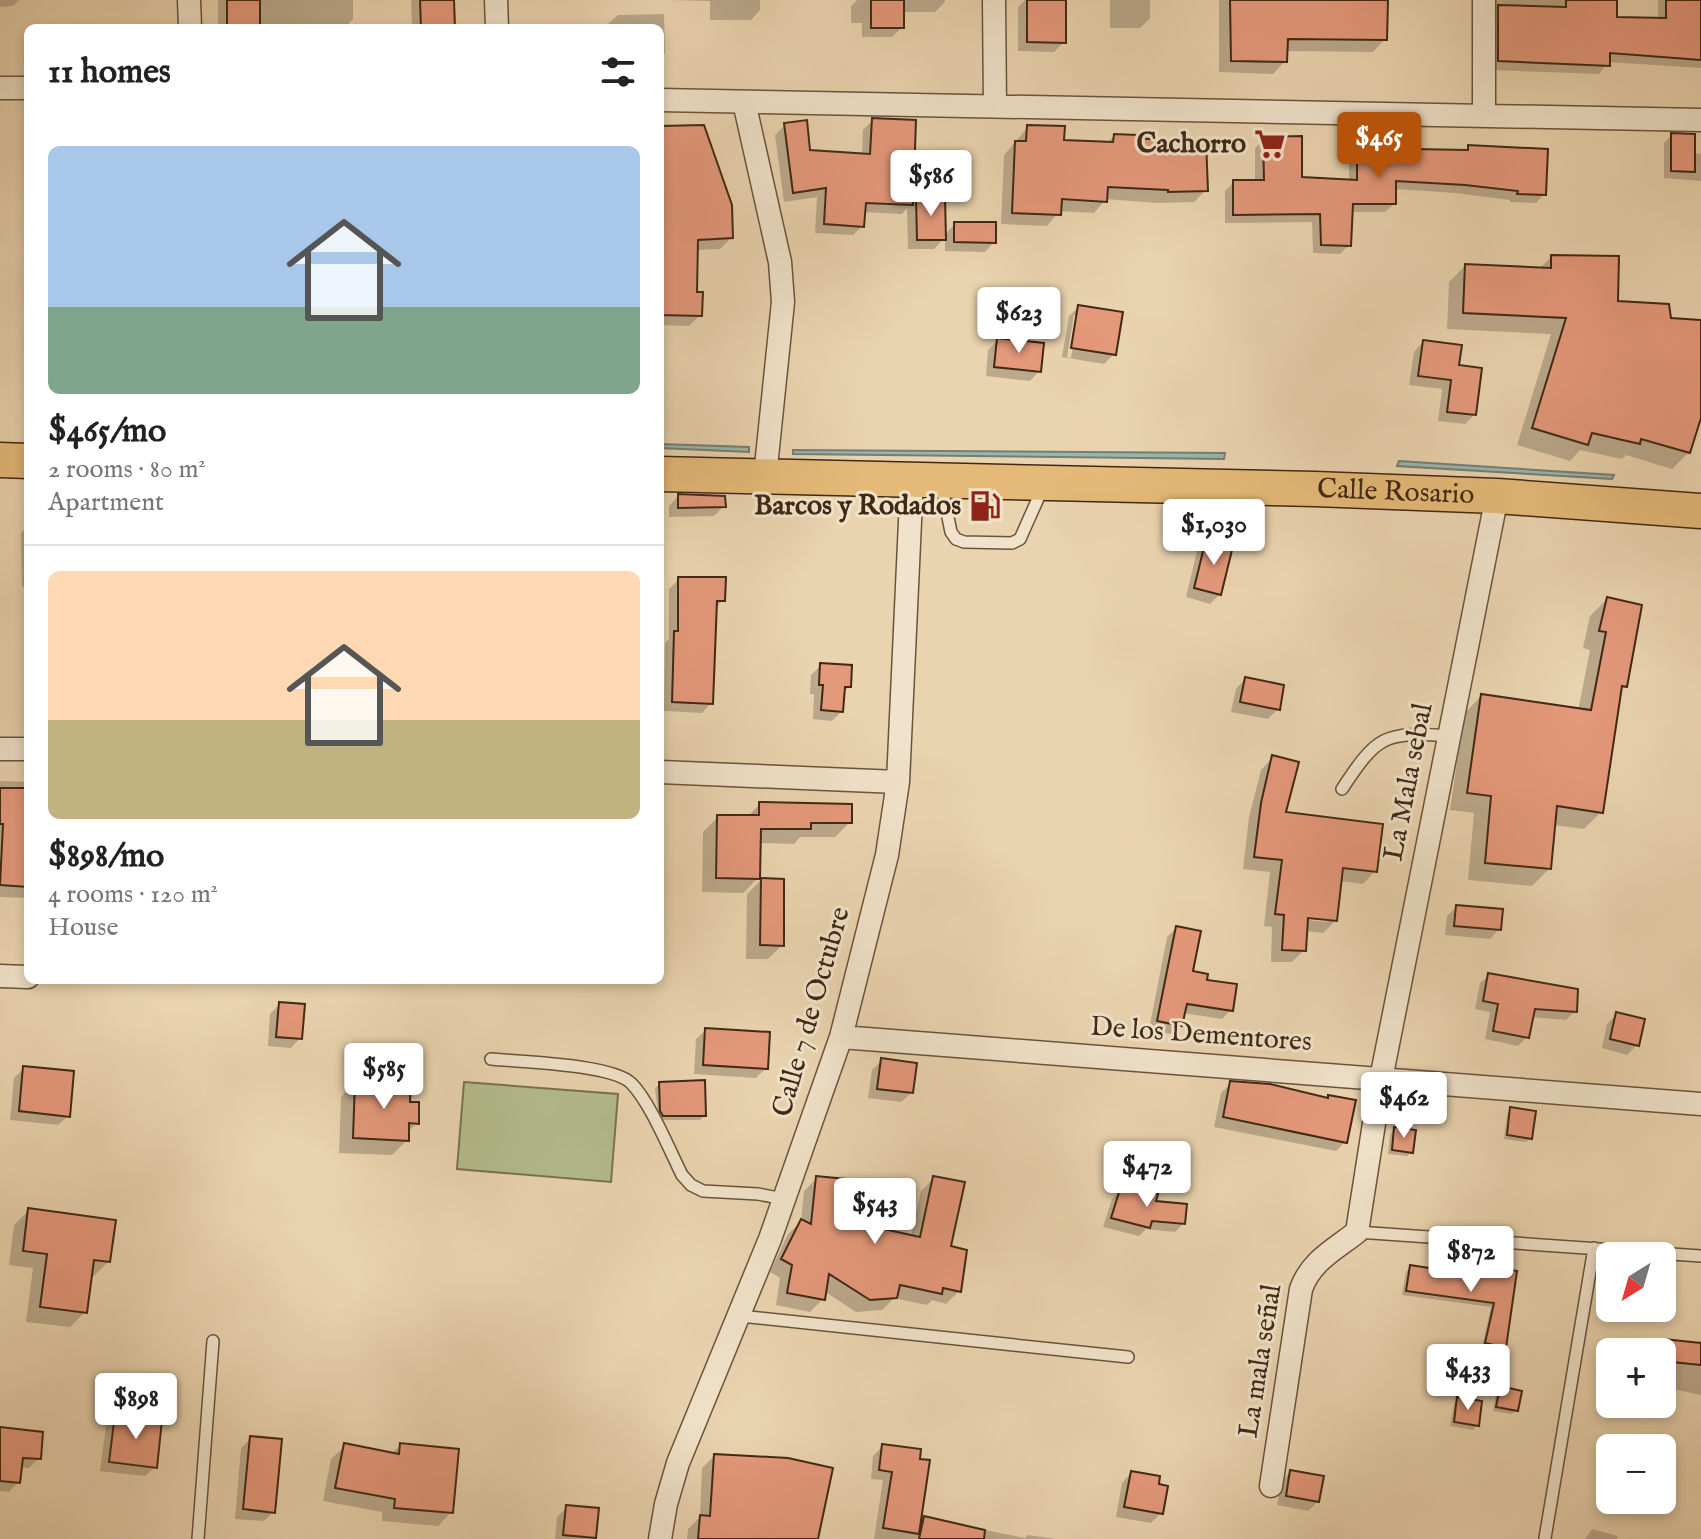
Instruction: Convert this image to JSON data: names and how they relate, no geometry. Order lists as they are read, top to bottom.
{
  "streets": {
    "main road": ["Calle Rosario"],
    "street": [
      "La Mala sebal",
      "Calle 7 de Octubre",
      "De los Dementores",
      "La mala señal"
    ]
  },
  "crossings": [
    ["Calle Rosario", "La Mala sebal"],
    ["Calle Rosario", "Calle 7 de Octubre"],
    ["La Mala sebal", "De los Dementores"],
    ["Calle 7 de Octubre", "De los Dementores"]
  ],
  "places": {
    "supermarket": ["Cachorro"],
    "fuel station": ["Barcos y Rodados"]
  },
  "north": "bottom left",
  "page": {
    "heading": "11 homes",
    "price": [
      "$465",
      "$586",
      "$623",
      "$1,030",
      "$585",
      "$462",
      "$472",
      "$543",
      "$872",
      "$433",
      "$898"
    ],
    "list": [
      {
        "name": "$465/mo",
        "note": "2 rooms · 80 m² · Apartment"
      },
      {
        "name": "$898/mo",
        "note": "4 rooms · 120 m² · House"
      }
    ],
    "map_buttons": ["+", "−"]
  }
}
